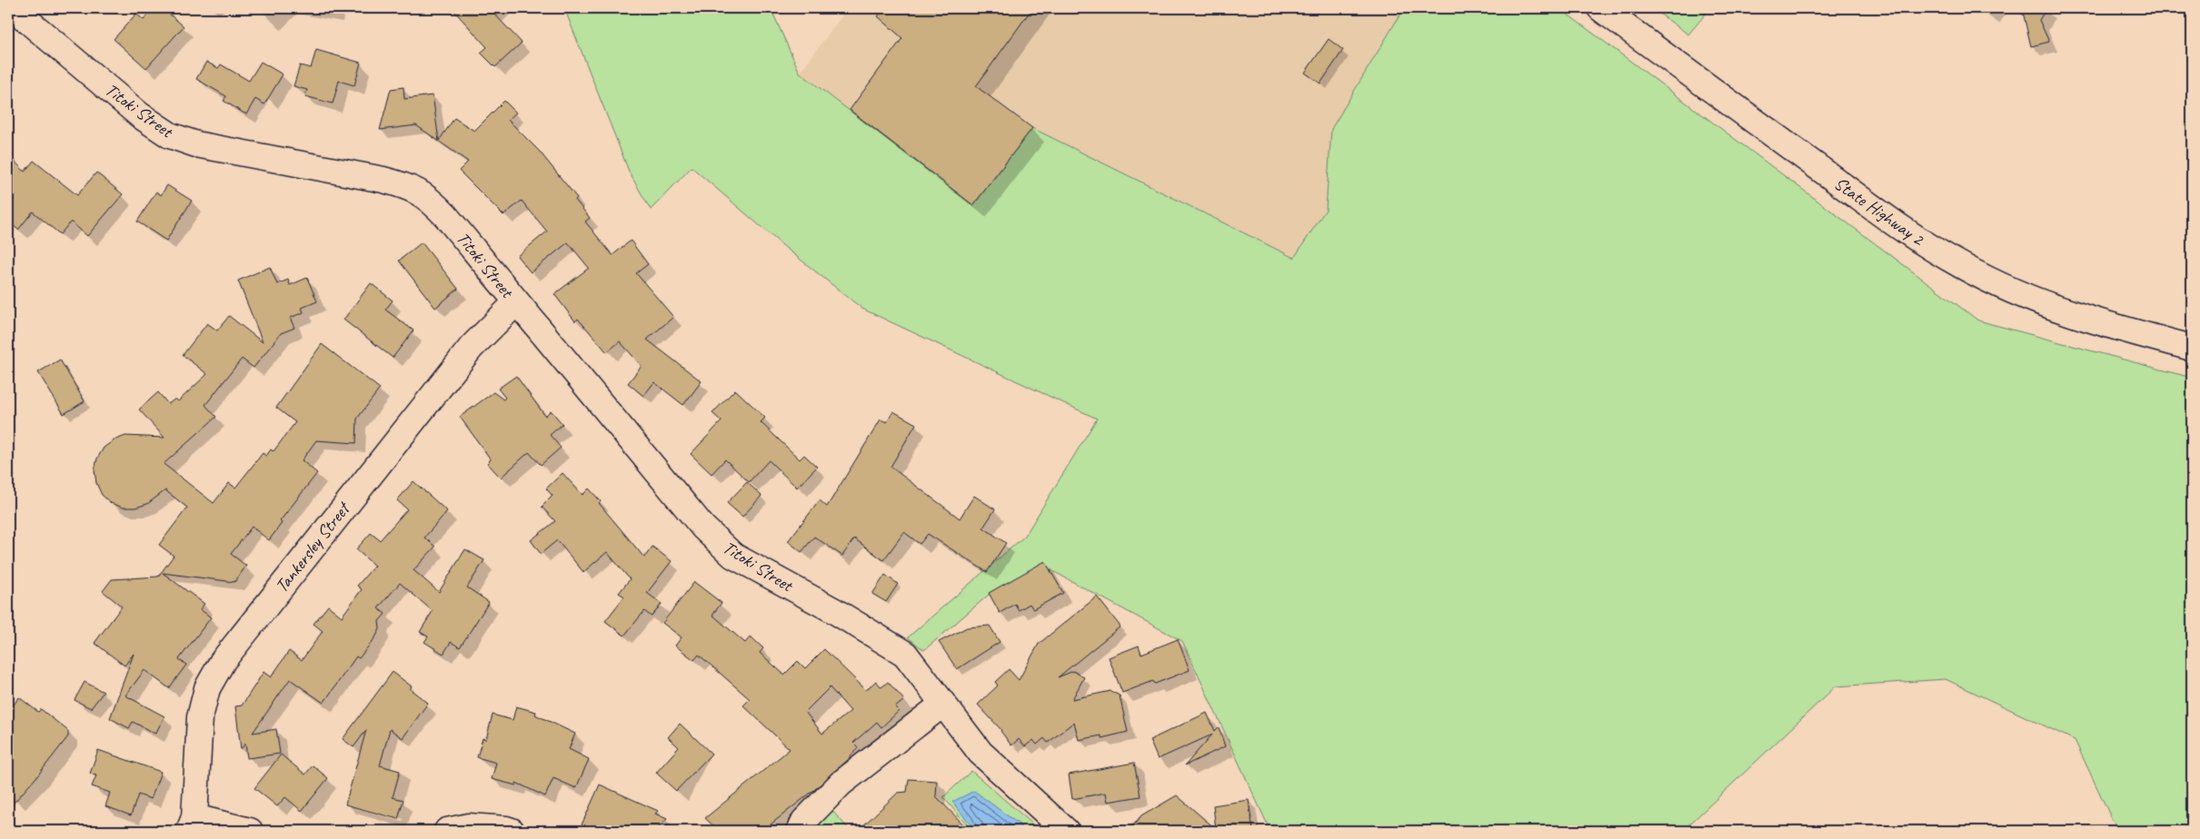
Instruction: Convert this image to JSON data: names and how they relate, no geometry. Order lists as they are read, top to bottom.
{
  "streets": {
    "main road": ["Titoki Street", "State Highway 2", "Tankersley Street"]
  },
  "crossings": [
    ["Titoki Street", "Tankersley Street"]
  ]
}
